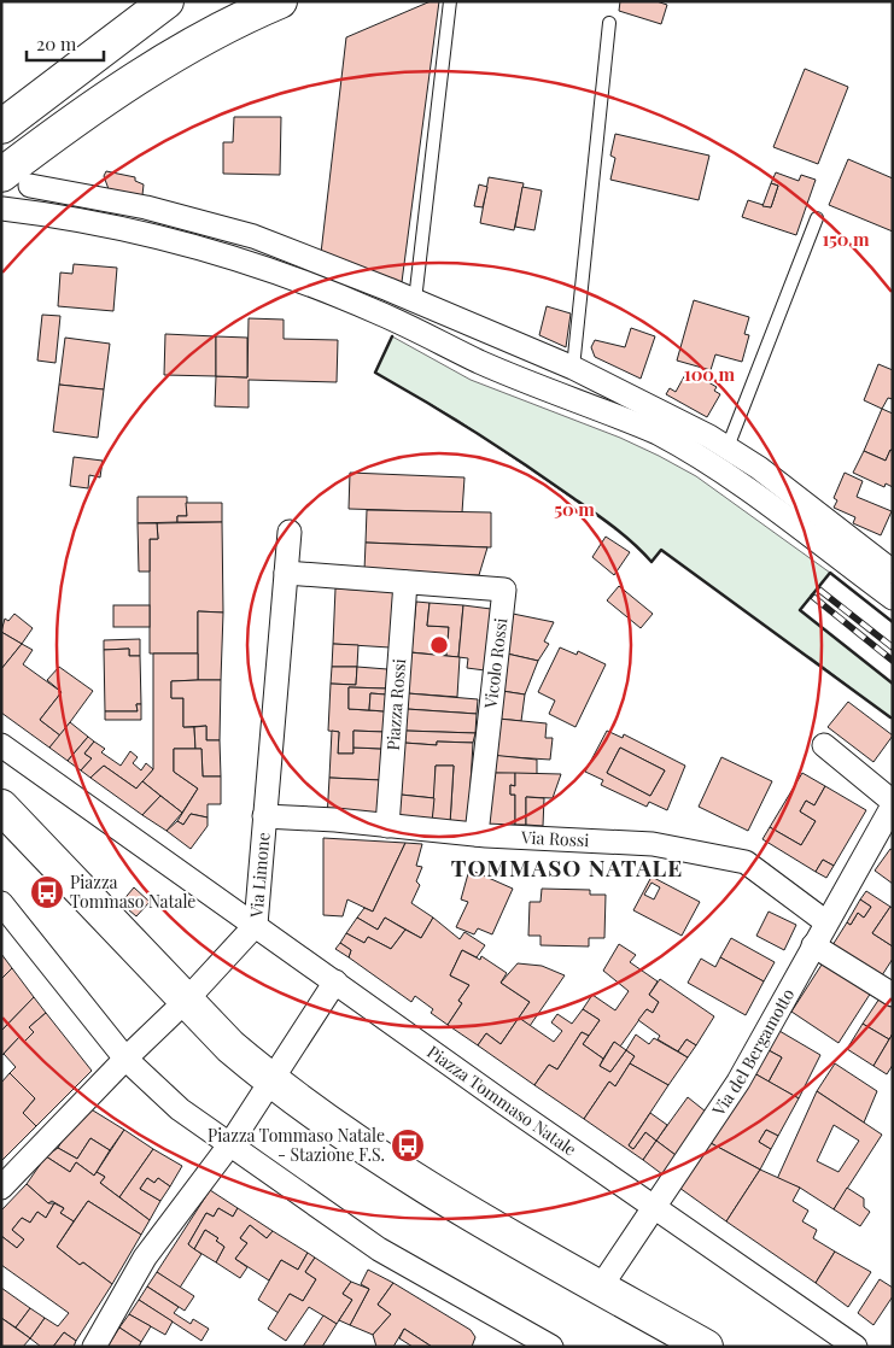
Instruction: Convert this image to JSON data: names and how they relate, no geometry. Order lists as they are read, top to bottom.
{
  "streets": {
    "street": [
      "Vicolo Rossi",
      "Piazza Rossi",
      "Via Rossi",
      "Via Limone",
      "Via del Bergamotto",
      "Piazza Tommaso Natale"
    ]
  },
  "crossings": [
    ["Vicolo Rossi", "Piazza Rossi"],
    ["Vicolo Rossi", "Via Rossi"],
    ["Piazza Rossi", "Via Rossi"],
    ["Via Rossi", "Via Limone"],
    ["Via Rossi", "Via del Bergamotto"],
    ["Via Limone", "Piazza Tommaso Natale"],
    ["Via del Bergamotto", "Piazza Tommaso Natale"]
  ],
  "districts": ["TOMMASO NATALE"],
  "places": {
    "bus stop": ["Piazza Tommaso Natale", "Piazza Tommaso Natale - Stazione F.S."]
  },
  "scale_bar": "20 m",
  "rings": ["150 m", "100 m", "50 m"]
}
